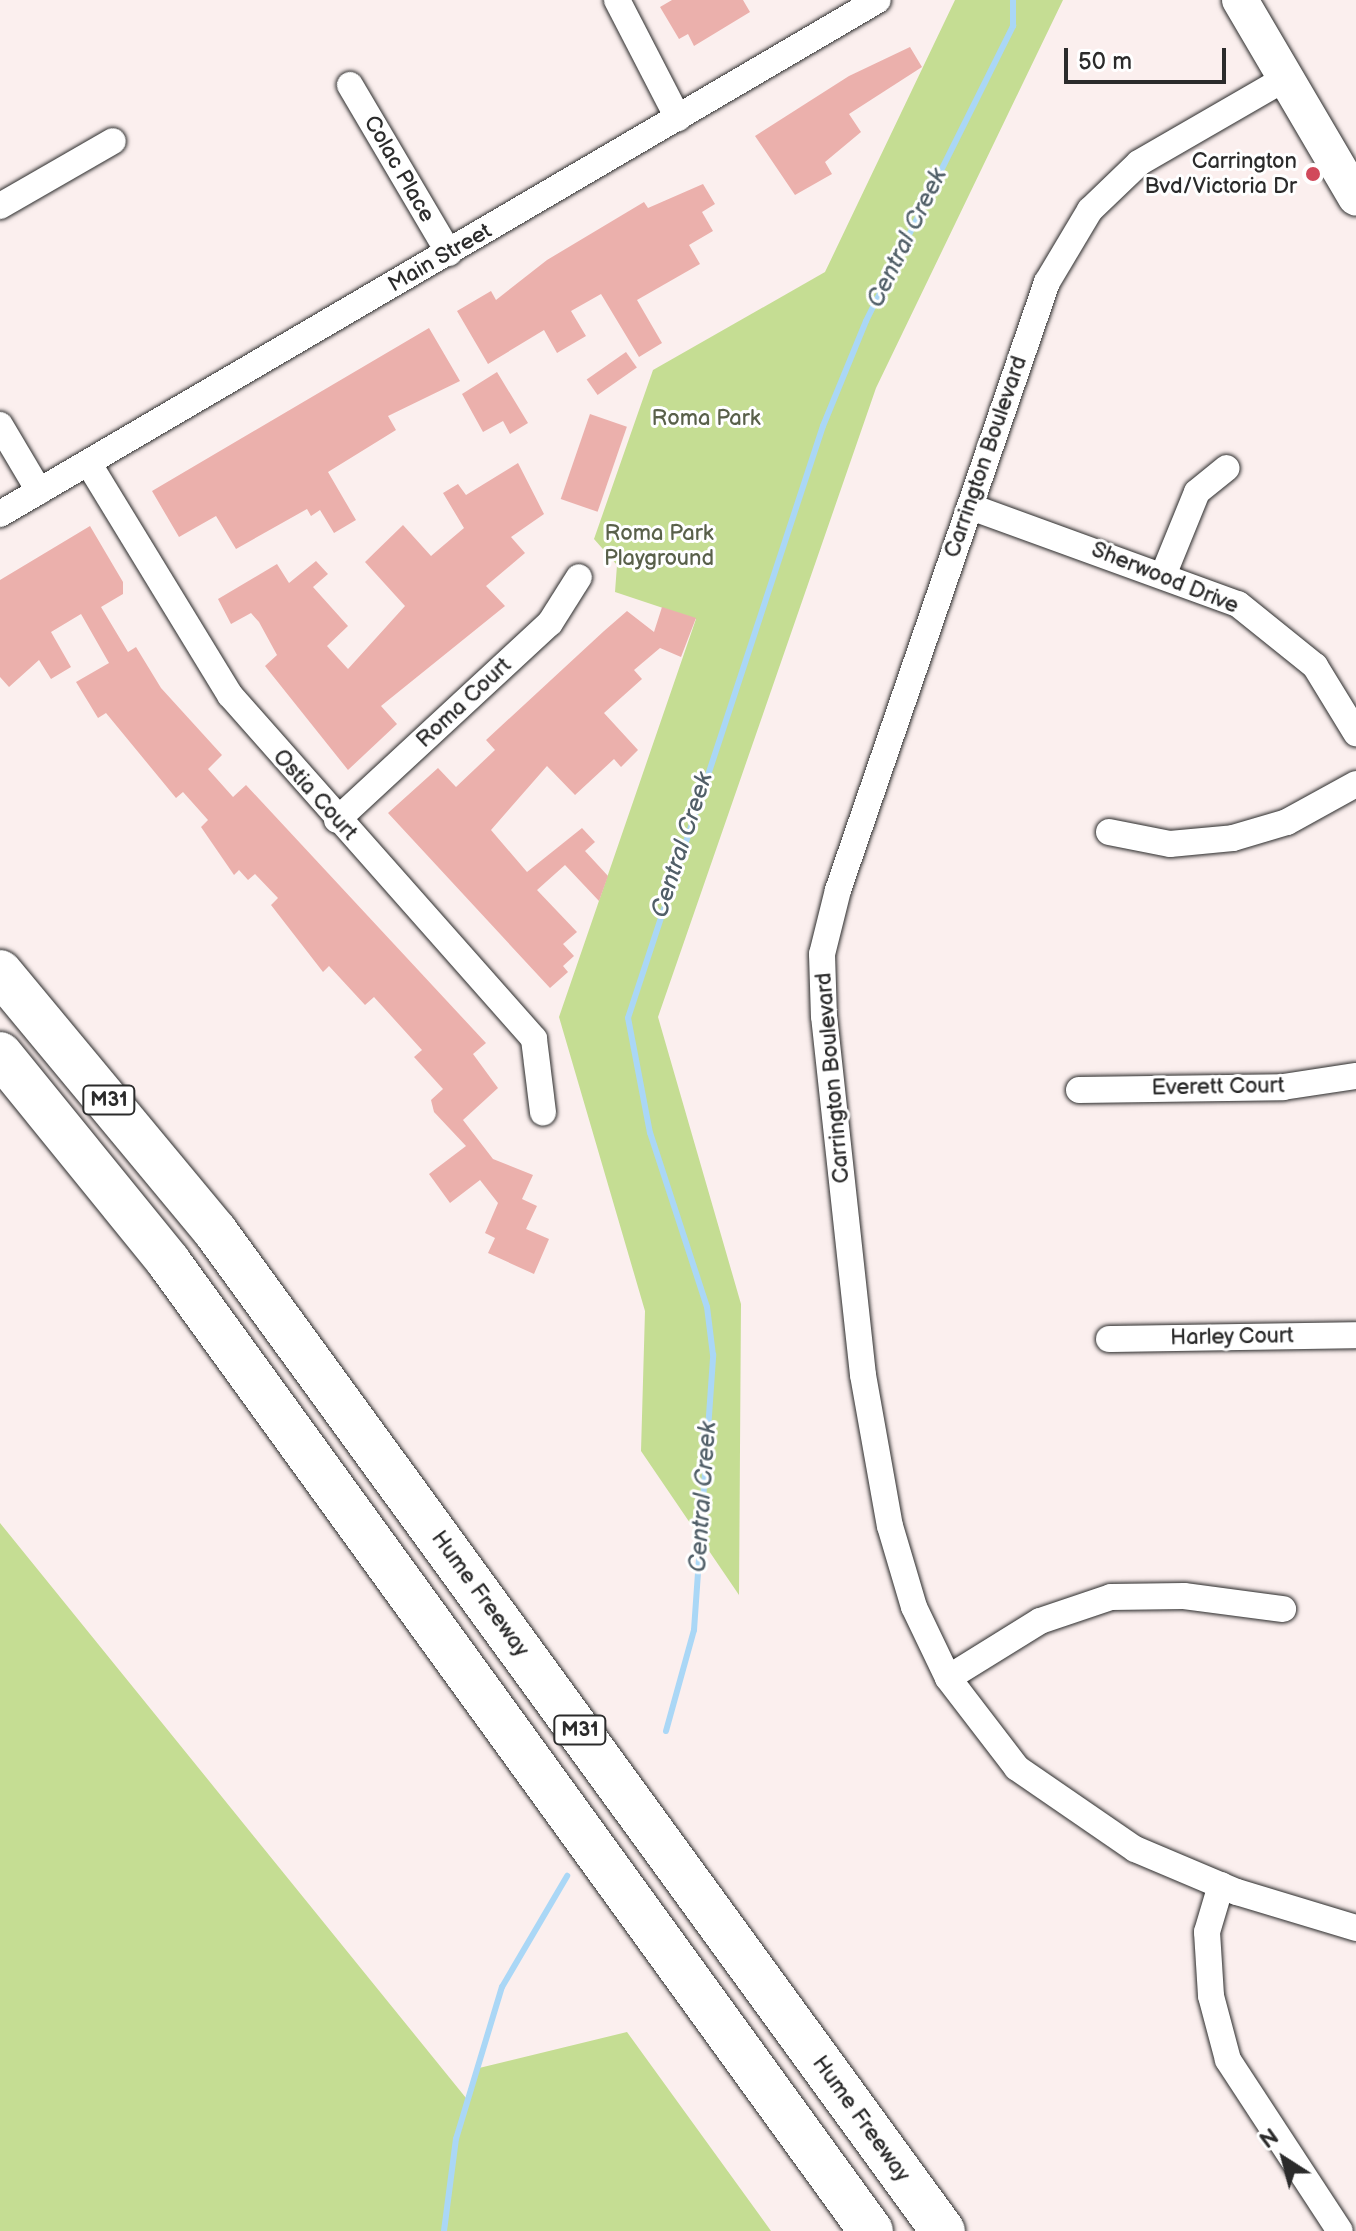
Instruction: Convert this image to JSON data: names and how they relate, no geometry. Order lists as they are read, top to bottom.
{
  "streets": {
    "highway": ["M31", "Hume Freeway"],
    "street": [
      "Colac Place",
      "Main Street",
      "Carrington Boulevard",
      "Sherwood Drive",
      "Roma Court",
      "Ostia Court",
      "Everett Court",
      "Harley Court"
    ]
  },
  "crossings": [
    ["Colac Place", "Main Street"],
    ["Main Street", "Ostia Court"],
    ["Carrington Boulevard", "Sherwood Drive"],
    ["Roma Court", "Ostia Court"]
  ],
  "water": ["Central Creek"],
  "parks": ["Roma Park", "Roma Park Playground"],
  "places": ["Carrington Bvd/Victoria Dr"],
  "scale_bar": "50 m",
  "north": "top left"
}
